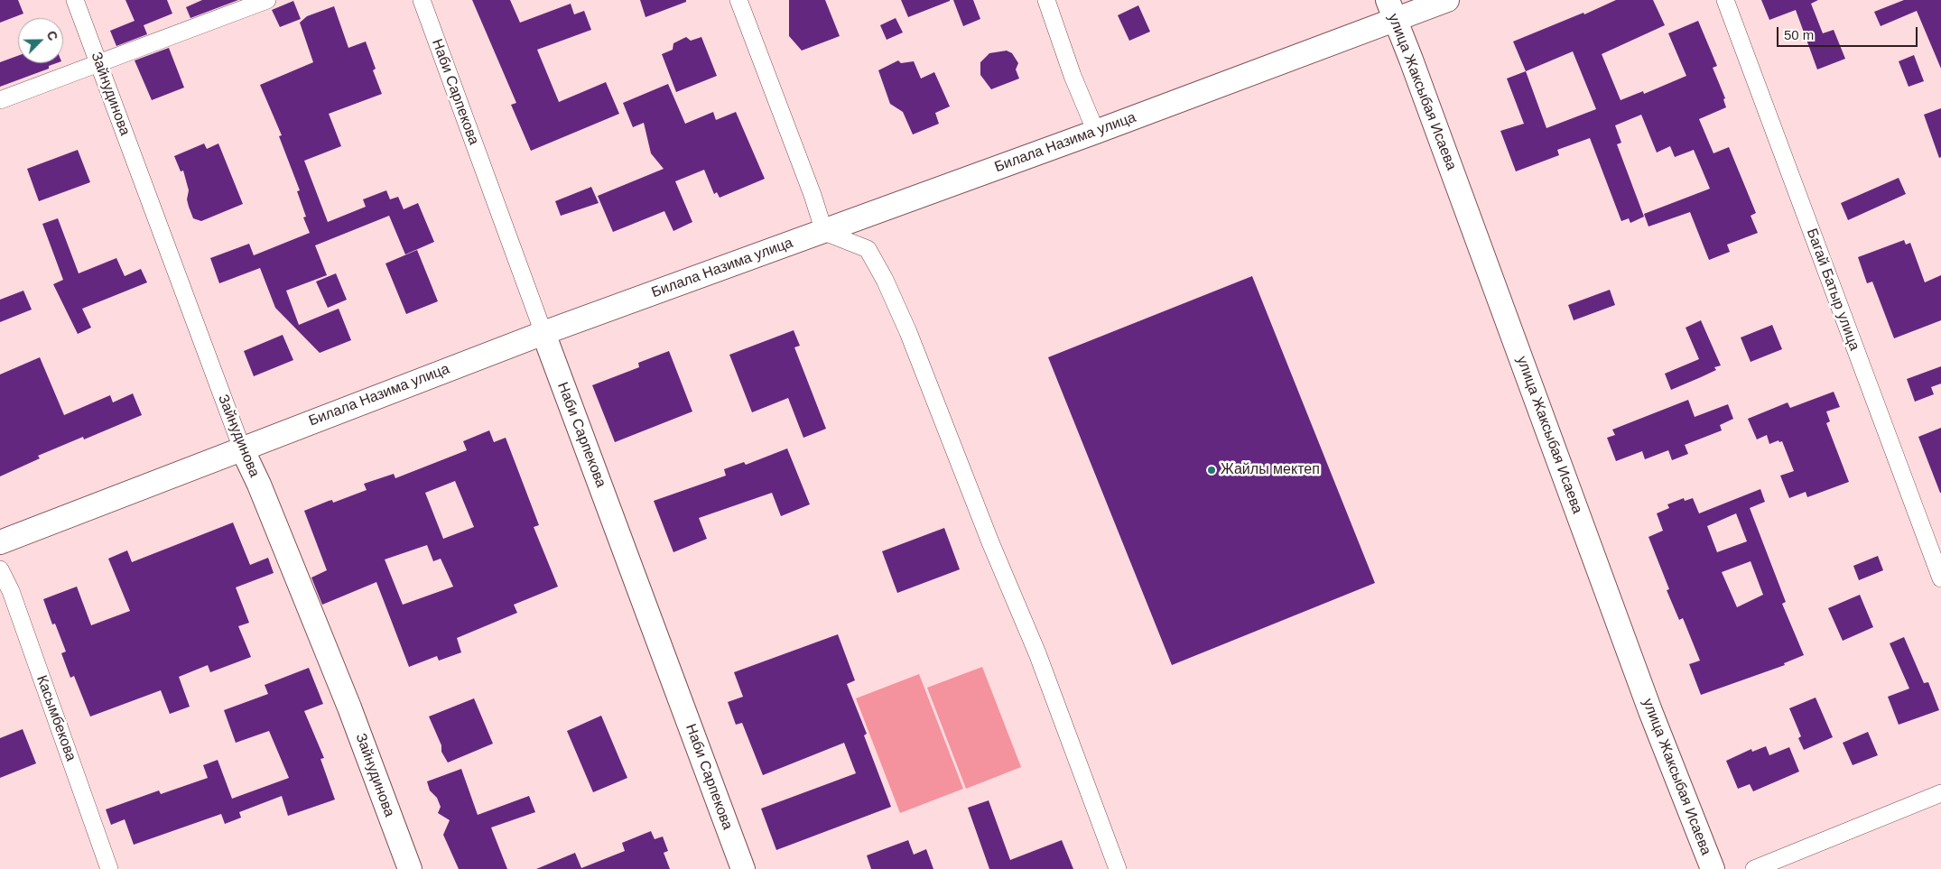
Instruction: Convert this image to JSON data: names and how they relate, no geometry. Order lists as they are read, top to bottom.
{
  "streets": {
    "street": [
      "Наби Сарпекова",
      "улица Жаксыбая Исаева",
      "Зайнудинова",
      "Билала Назима улица",
      "Багай Батыр улица",
      "Касымбекова"
    ]
  },
  "crossings": [
    ["Наби Сарпекова", "Билала Назима улица"],
    ["улица Жаксыбая Исаева", "Билала Назима улица"],
    ["Зайнудинова", "Билала Назима улица"]
  ],
  "places": ["Жайлы мектеп"],
  "scale_bar": "50 m",
  "north": "top right"
}
